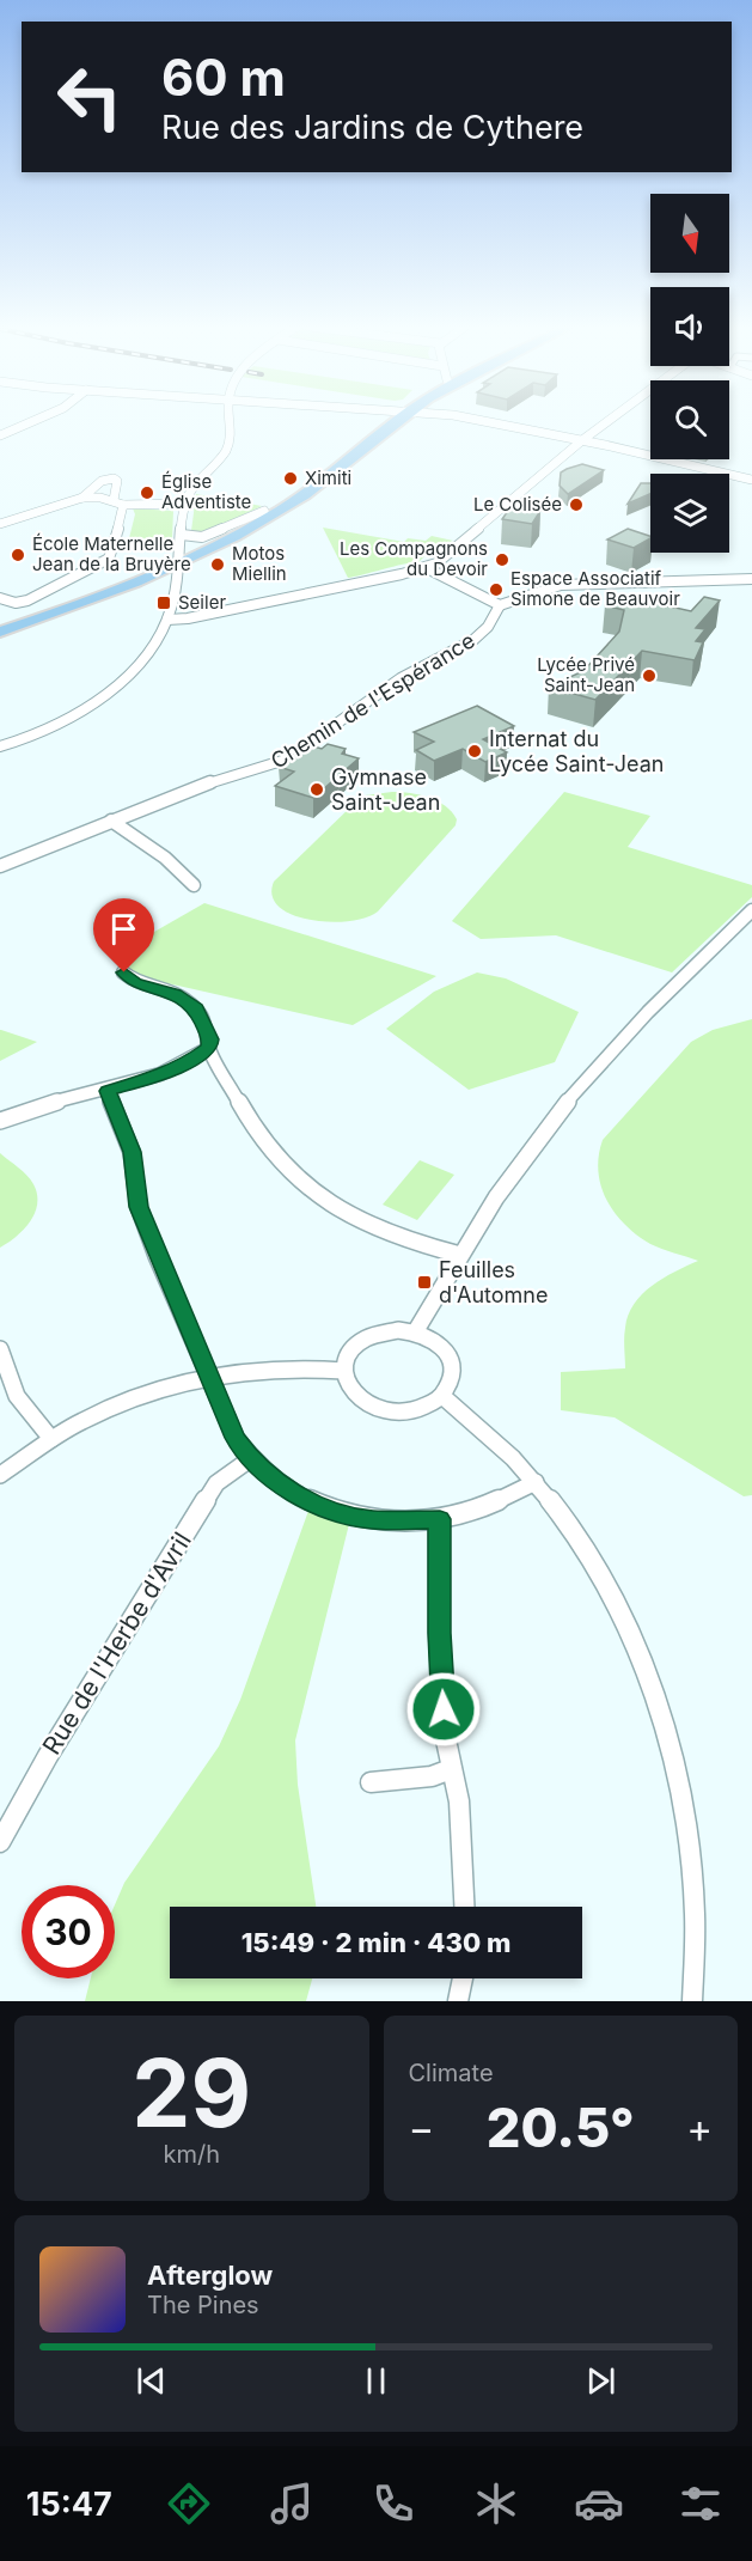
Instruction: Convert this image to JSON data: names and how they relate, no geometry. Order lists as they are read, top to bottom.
{
  "streets": {
    "street": ["Chemin de l'Espérance", "Rue de l'Herbe d'Avril"]
  },
  "places": {
    "other": [
      "Ximiti",
      "Église Adventiste",
      "Le Colisée",
      "École Maternelle Jean de la Bruyère",
      "Les Compagnons du Devoir",
      "Motos Miellin",
      "Espace Associatif Simone de Beauvoir",
      "Lycée Privé Saint-Jean",
      "Internat du Lycée Saint-Jean",
      "Gymnase Saint-Jean"
    ],
    "transit": ["Seiler", "Feuilles d'Automne"]
  },
  "north": "bottom",
  "page": {
    "turn": ["60 m", "Rue des Jardins de Cythere"],
    "limit": "30",
    "trip": "15:49 · 2 min · 430 m",
    "tile": [
      ["29", "km/h"],
      "Climate"
    ],
    "heat": ["−", "20.5°", "+"],
    "song": ["Afterglow", "The Pines"],
    "tabs": "15:47"
  }
}
